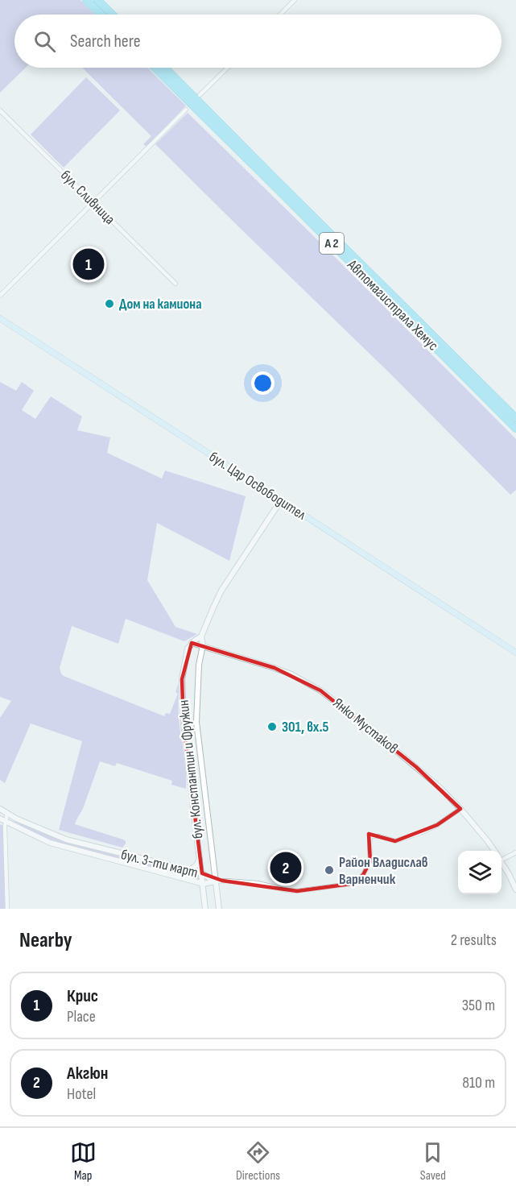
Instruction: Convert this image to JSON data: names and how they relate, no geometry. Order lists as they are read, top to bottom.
{
  "streets": {
    "highway": ["A 2", "Автомагистрала Хемус"],
    "main road": ["бул. Цар Освободител"],
    "street": [
      "бул. Сливница",
      "Янко Мустаков",
      "бул. Константин и Фружин",
      "бул. 3-ти март"
    ]
  },
  "crossings": [
    ["Янко Мустаков", "бул. Константин и Фружин"],
    ["бул. Константин и Фружин", "бул. 3-ти март"]
  ],
  "places": ["Дом на камиона", "301, вх.5", "Район Владислав Варненчик"],
  "page": {
    "search": "Search here",
    "pins": ["1", "2"],
    "heading": ["Nearby", "2 results"],
    "list": [
      {
        "mark": "1",
        "name": "Крис",
        "note": "Place",
        "value": "350 m"
      },
      {
        "mark": "2",
        "name": "Акгюн",
        "note": "Hotel",
        "value": "810 m"
      }
    ],
    "nav": ["Map", "Directions", "Saved"]
  }
}
